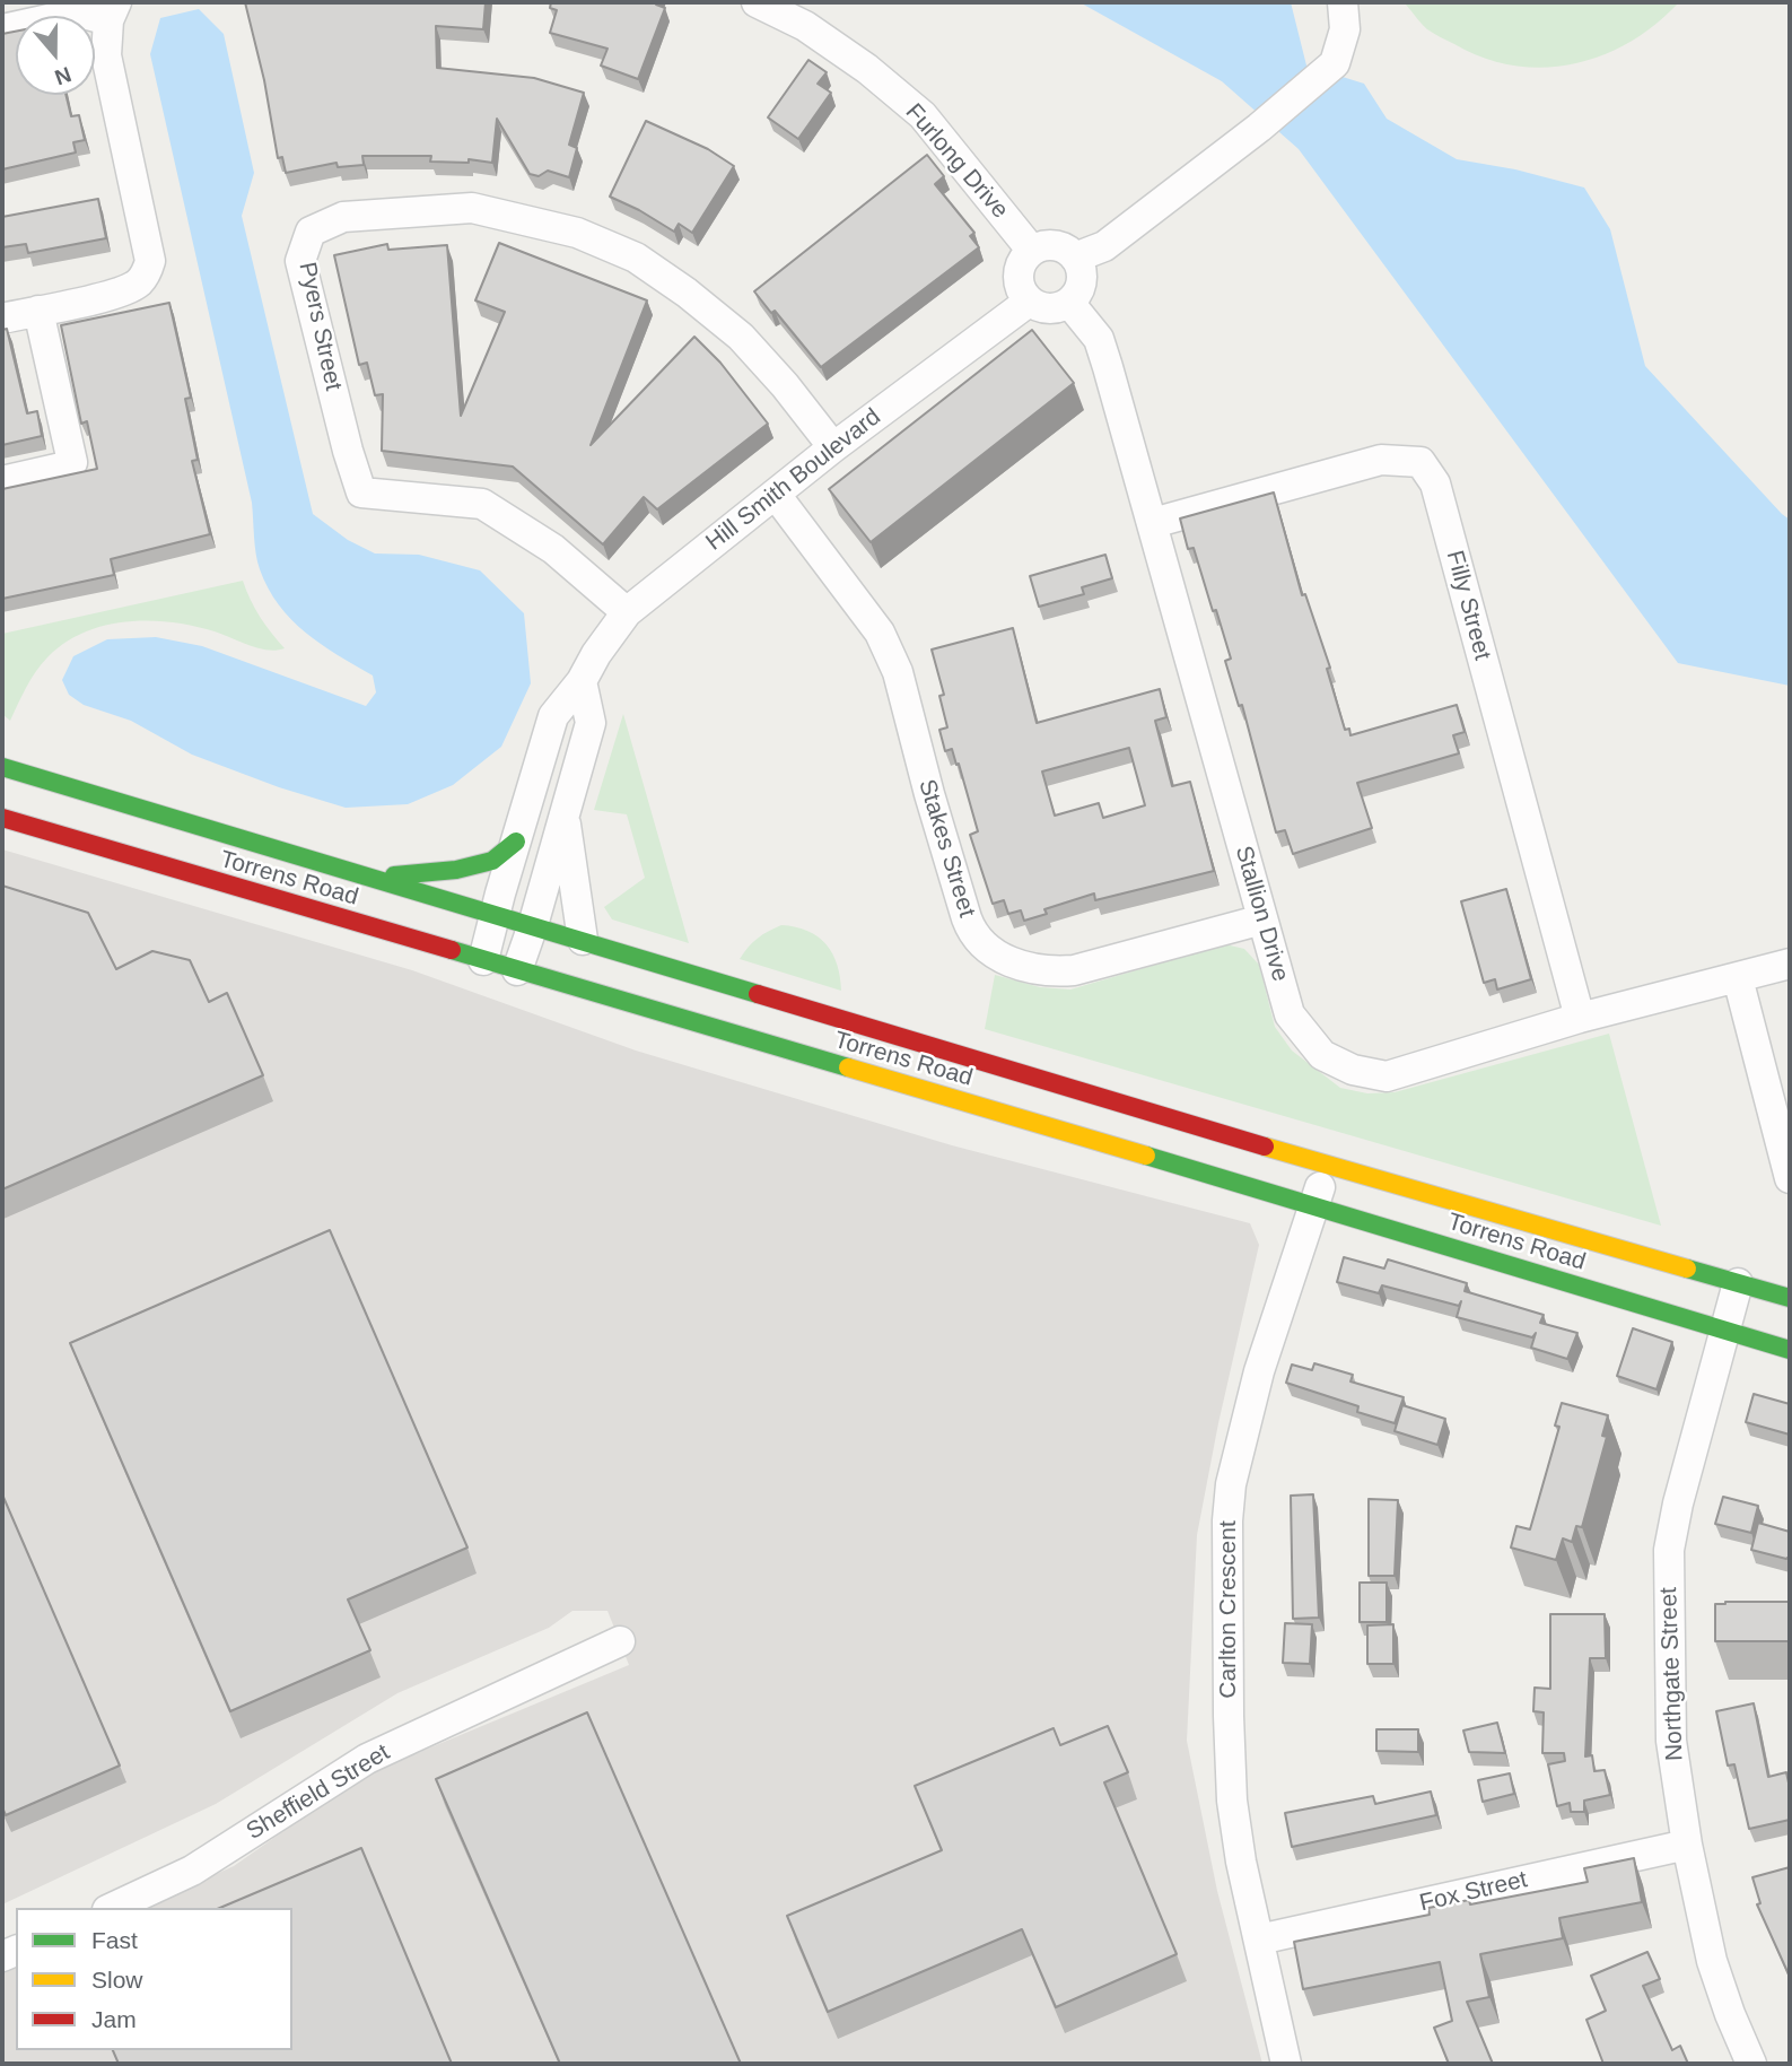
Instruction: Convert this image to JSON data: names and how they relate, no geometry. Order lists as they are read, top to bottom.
{
  "streets": {
    "main road": ["Torrens Road"],
    "street": [
      "Furlong Drive",
      "Pyers Street",
      "Hill Smith Boulevard",
      "Filly Street",
      "Stakes Street",
      "Stallion Drive",
      "Carlton Crescent",
      "Northgate Street",
      "Sheffield Street",
      "Fox Street"
    ]
  },
  "crossings": [
    ["Furlong Drive", "Hill Smith Boulevard"],
    ["Furlong Drive", "Stallion Drive"],
    ["Pyers Street", "Hill Smith Boulevard"],
    ["Hill Smith Boulevard", "Stakes Street"],
    ["Hill Smith Boulevard", "Torrens Road"],
    ["Hill Smith Boulevard", "Stallion Drive"],
    ["Filly Street", "Stallion Drive"],
    ["Stakes Street", "Stallion Drive"],
    ["Torrens Road", "Carlton Crescent"],
    ["Torrens Road", "Northgate Street"],
    ["Carlton Crescent", "Fox Street"],
    ["Northgate Street", "Fox Street"]
  ],
  "legend": ["Fast", "Slow", "Jam"],
  "north": "bottom"
}
